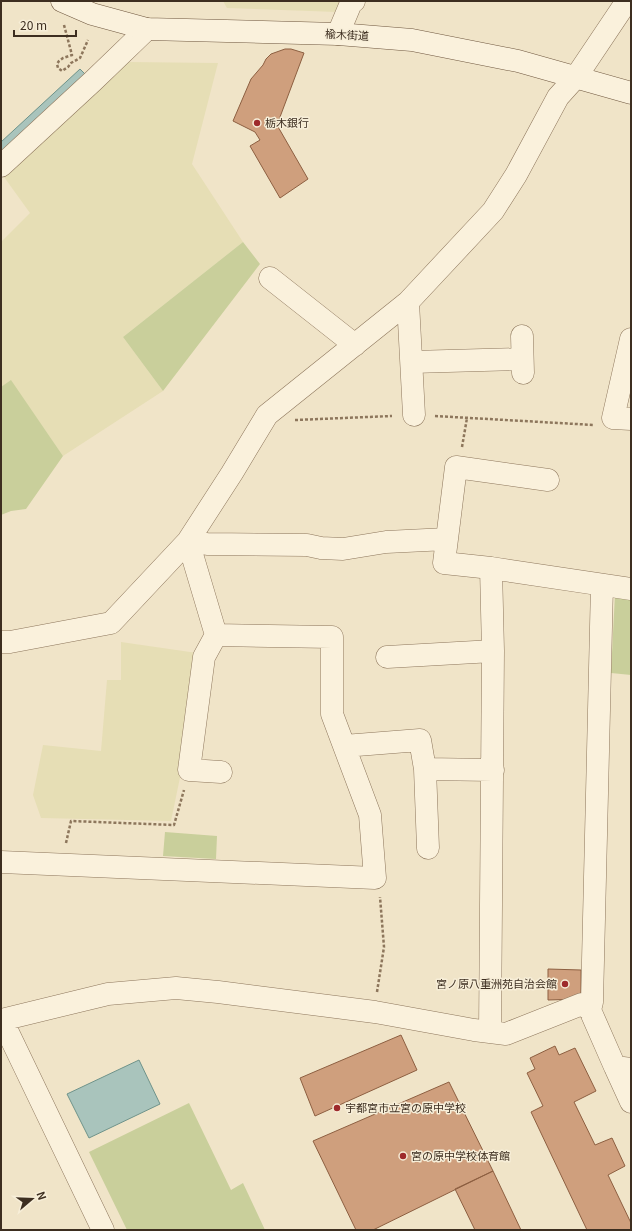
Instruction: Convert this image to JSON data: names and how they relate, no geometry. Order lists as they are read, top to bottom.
{
  "streets": {
    "street": ["楡木街道"]
  },
  "places": [
    "栃木銀行",
    "宮ノ原八重洲苑自治会館",
    "宇都宮市立宮の原中学校",
    "宮の原中学校体育館"
  ],
  "scale_bar": "20 m",
  "north": "right"
}
